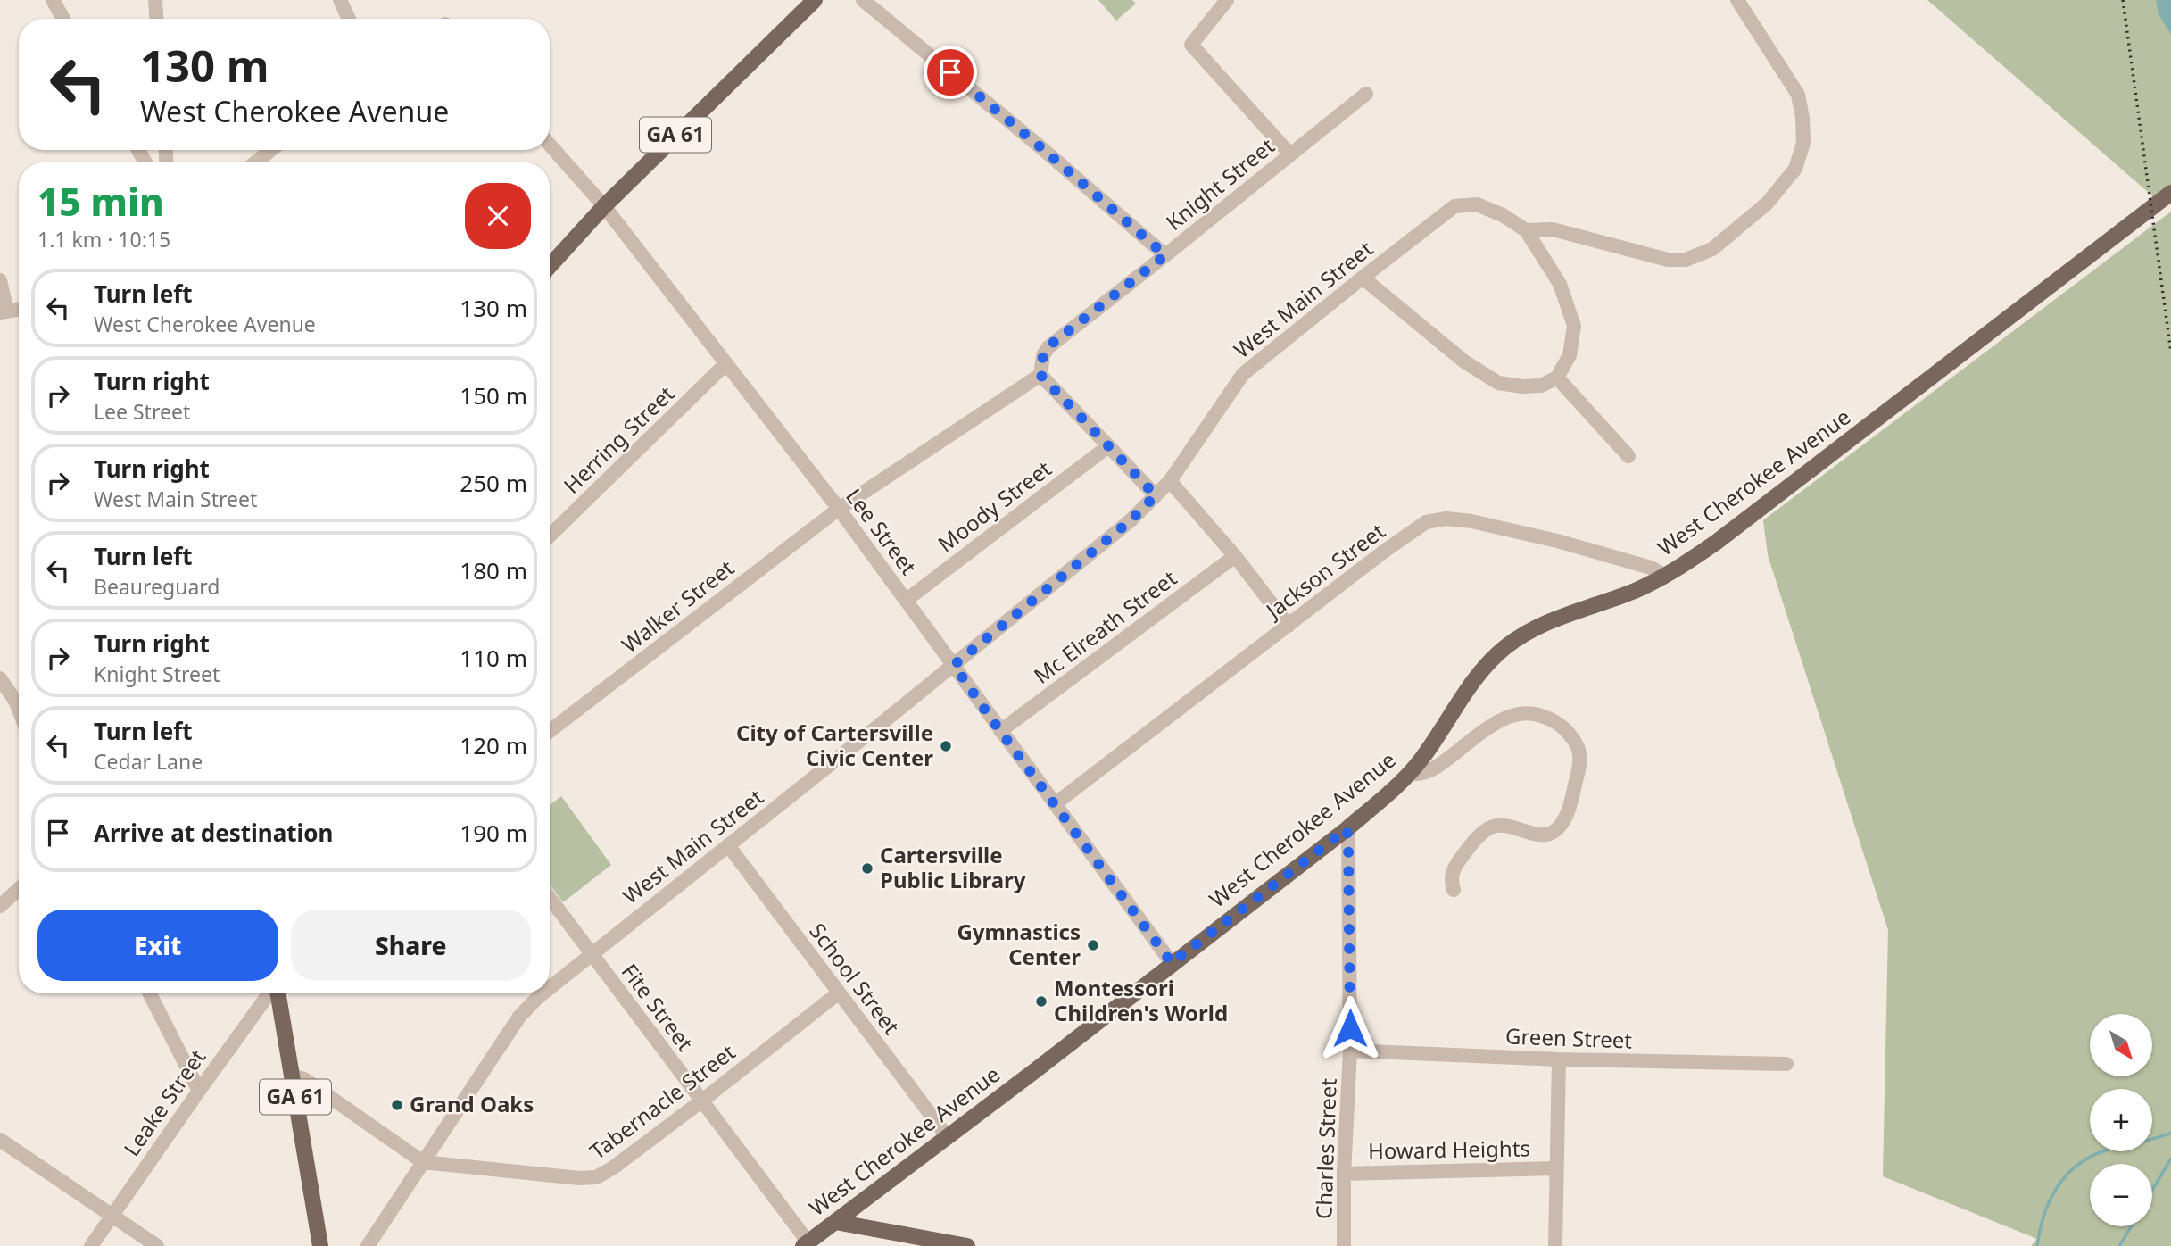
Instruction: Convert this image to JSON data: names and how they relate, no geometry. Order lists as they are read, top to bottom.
{
  "streets": {
    "main road": ["GA 61", "West Cherokee Avenue"],
    "street": [
      "Knight Street",
      "West Main Street",
      "Herring Street",
      "Moody Street",
      "Lee Street",
      "Jackson Street",
      "Walker Street",
      "Mc Elreath Street",
      "School Street",
      "Fite Street",
      "Green Street",
      "Tabernacle Street",
      "Leake Street",
      "Charles Street",
      "Howard Heights"
    ]
  },
  "crossings": [
    ["GA 61", "Lee Street"],
    ["GA 61", "Tabernacle Street"],
    ["West Main Street", "Lee Street"],
    ["West Main Street", "School Street"],
    ["West Main Street", "Fite Street"],
    ["West Main Street", "Tabernacle Street"],
    ["Herring Street", "Lee Street"],
    ["West Cherokee Avenue", "Lee Street"],
    ["West Cherokee Avenue", "Jackson Street"],
    ["West Cherokee Avenue", "School Street"],
    ["West Cherokee Avenue", "Fite Street"],
    ["West Cherokee Avenue", "Charles Street"],
    ["Moody Street", "Lee Street"],
    ["Lee Street", "Jackson Street"],
    ["Lee Street", "Walker Street"],
    ["Lee Street", "Mc Elreath Street"],
    ["School Street", "Tabernacle Street"],
    ["Fite Street", "Tabernacle Street"],
    ["Green Street", "Charles Street"],
    ["Charles Street", "Howard Heights"]
  ],
  "places": [
    "City of Cartersville Civic Center",
    "Cartersville Public Library",
    "Gymnastics Center",
    "Montessori Children's World",
    "Grand Oaks"
  ],
  "north": "bottom right",
  "page": {
    "turn": ["130 m", "West Cherokee Avenue"],
    "heading": ["15 min", "1.1 km · 10:15"],
    "list": [
      {
        "name": "Turn left",
        "note": "West Cherokee Avenue",
        "value": "130 m"
      },
      {
        "name": "Turn right",
        "note": "Lee Street",
        "value": "150 m"
      },
      {
        "name": "Turn right",
        "note": "West Main Street",
        "value": "250 m"
      },
      {
        "name": "Turn left",
        "note": "Beaureguard",
        "value": "180 m"
      },
      {
        "name": "Turn right",
        "note": "Knight Street",
        "value": "110 m"
      },
      {
        "name": "Turn left",
        "note": "Cedar Lane",
        "value": "120 m"
      },
      {
        "name": "Arrive at destination",
        "value": "190 m"
      }
    ],
    "buttons": ["Exit", "Share"],
    "map_buttons": ["+", "−"]
  }
}
